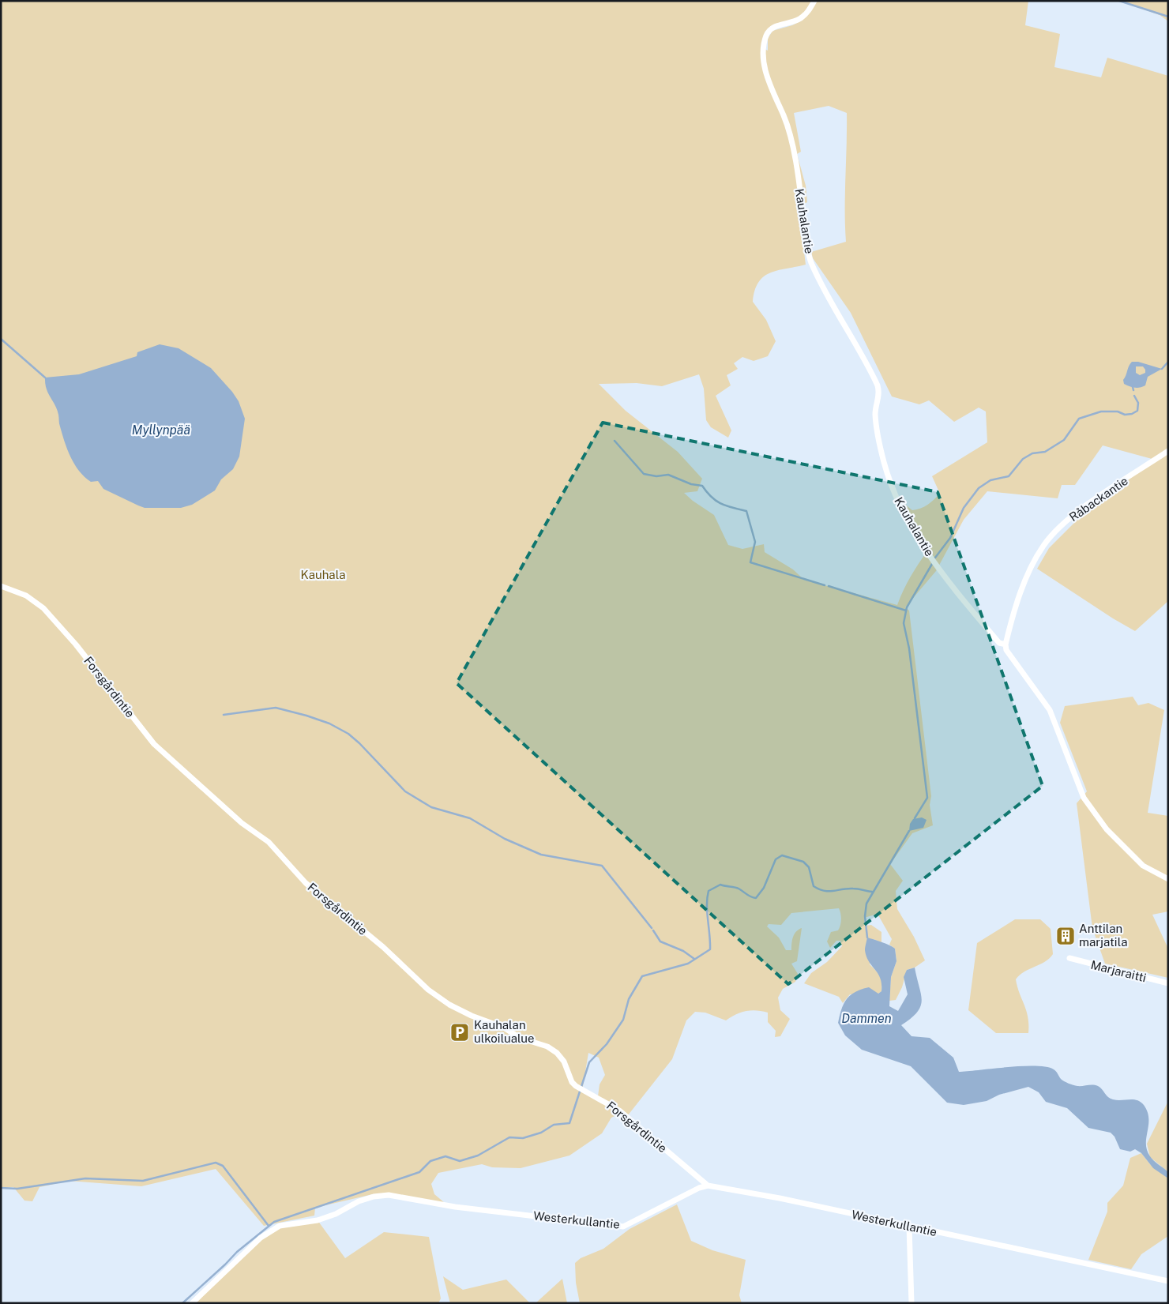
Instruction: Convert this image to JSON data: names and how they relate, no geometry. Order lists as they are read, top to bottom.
{
  "streets": {
    "street": [
      "Kauhalantie",
      "Råbackantie",
      "Forsgårdintie",
      "Marjaraitti",
      "Westerkullantie"
    ]
  },
  "crossings": [
    ["Kauhalantie", "Råbackantie"],
    ["Forsgårdintie", "Westerkullantie"]
  ],
  "water": ["Myllynpää", "Dammen"],
  "parks": ["Kauhala"],
  "places": {
    "building": ["Anttilan marjatila"],
    "parking": ["Kauhalan ulkoilualue"]
  }
}
